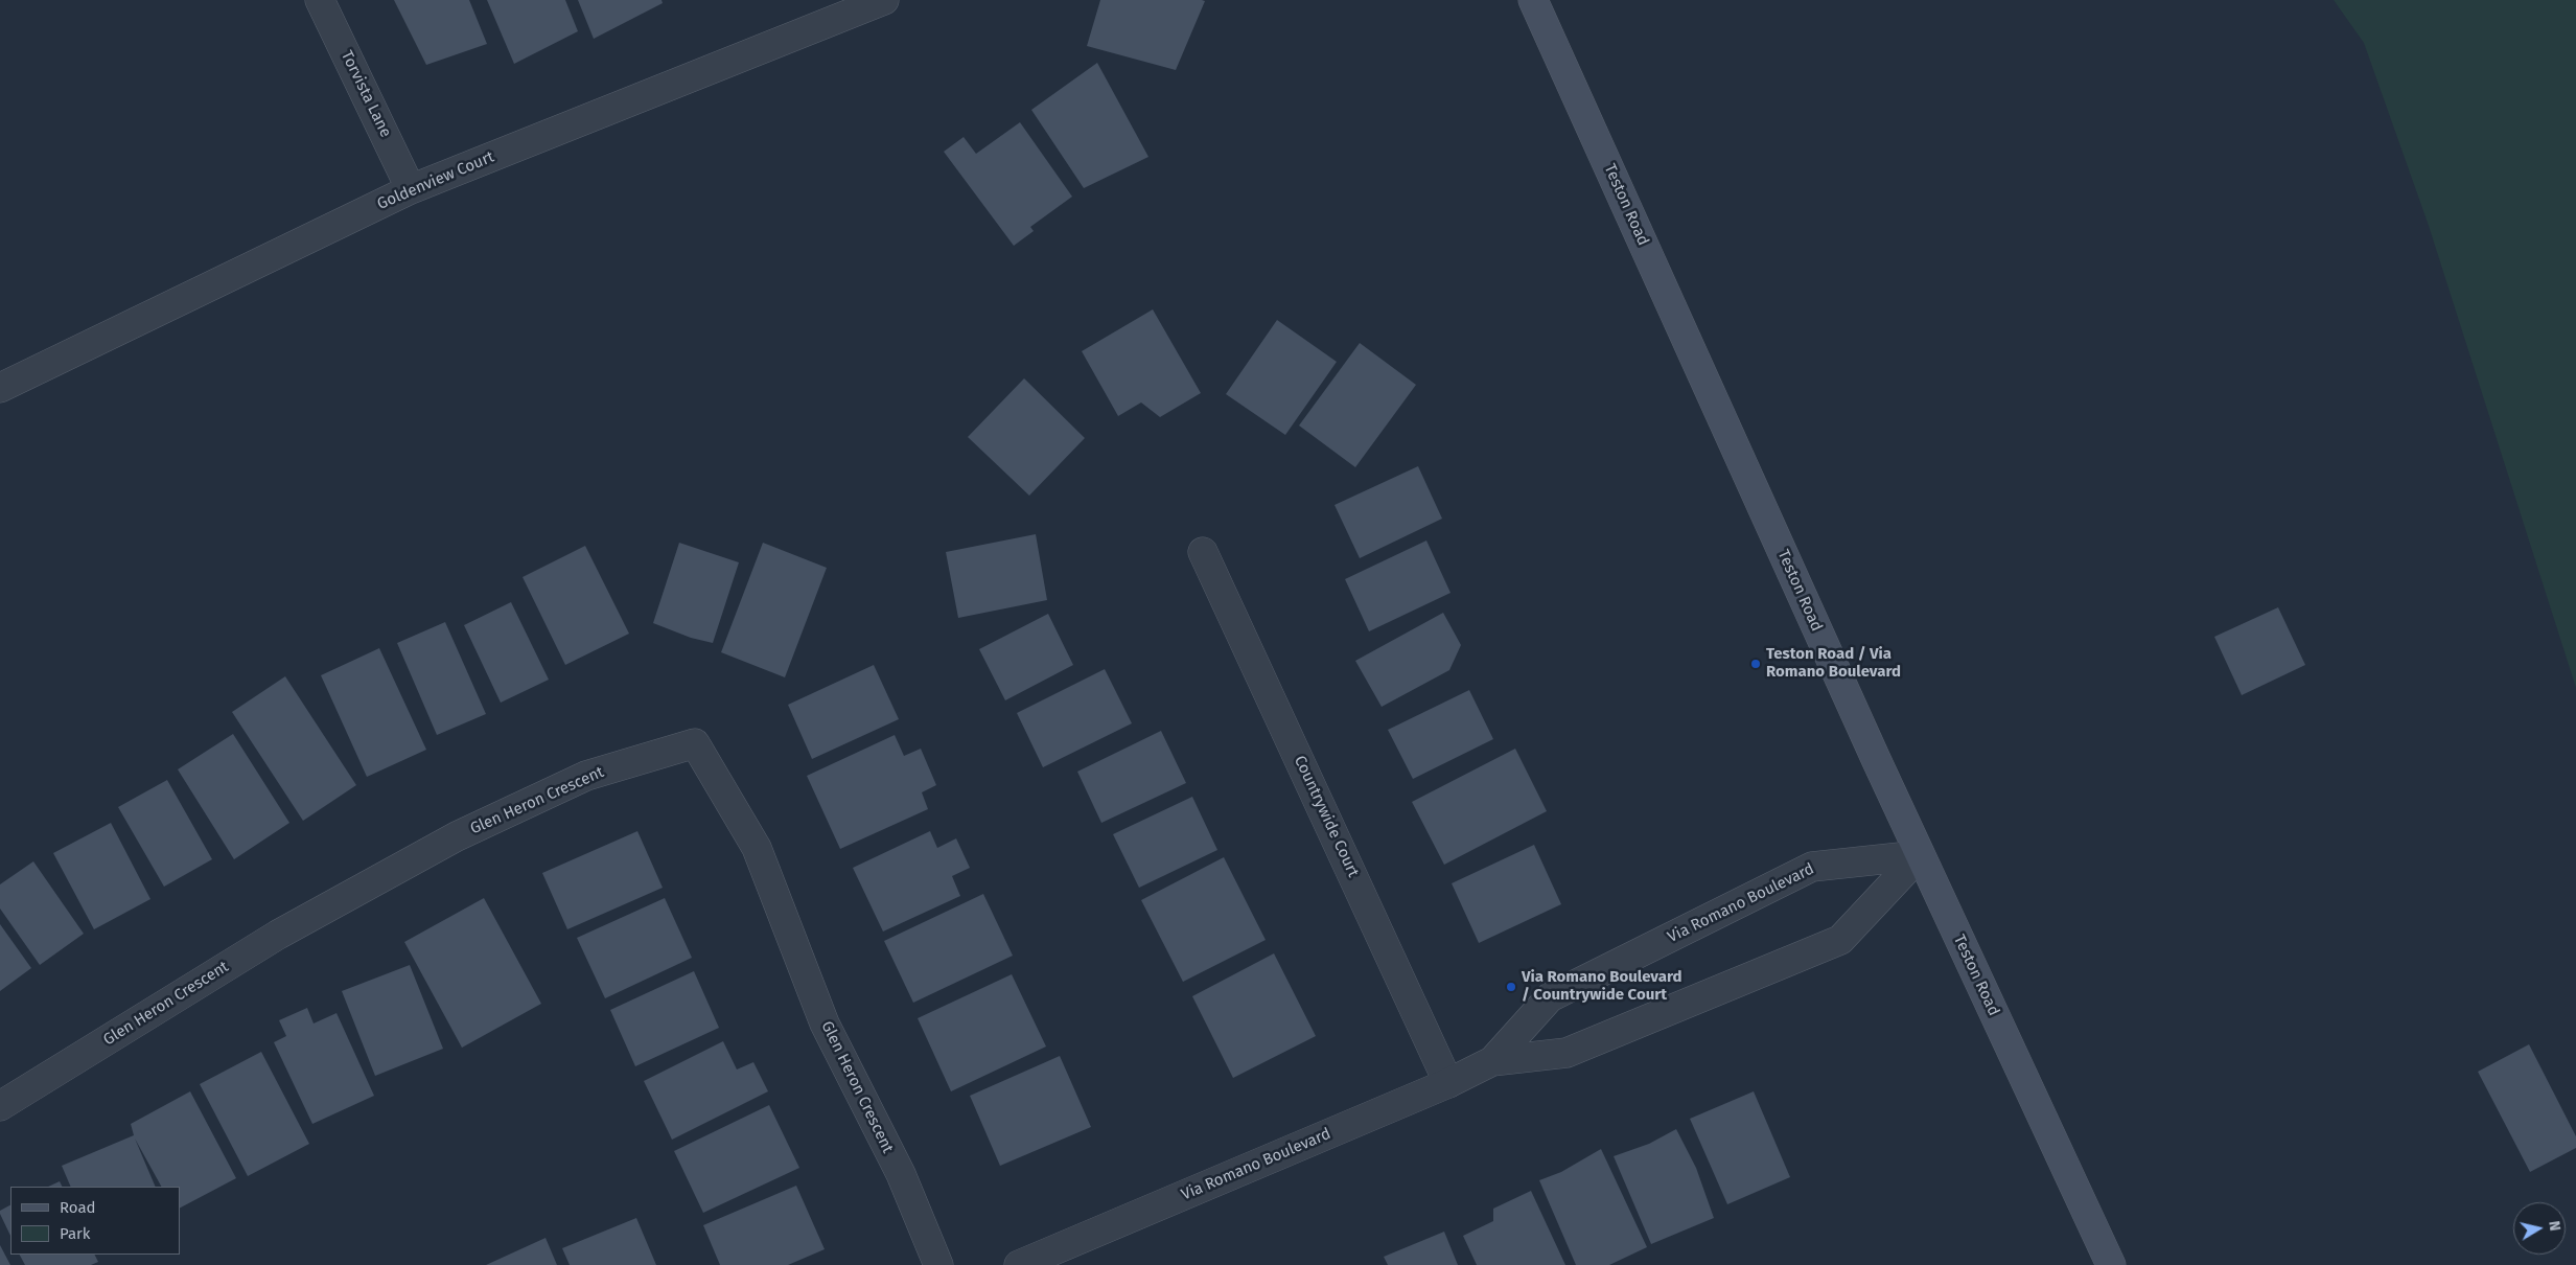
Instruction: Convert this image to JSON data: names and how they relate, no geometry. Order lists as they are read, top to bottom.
{
  "streets": {
    "main road": ["Teston Road"],
    "street": [
      "Torvista Lane",
      "Goldenview Court",
      "Glen Heron Crescent",
      "Countrywide Court",
      "Via Romano Boulevard"
    ]
  },
  "crossings": [
    ["Torvista Lane", "Goldenview Court"],
    ["Teston Road", "Via Romano Boulevard"],
    ["Countrywide Court", "Via Romano Boulevard"]
  ],
  "places": ["Teston Road / Via Romano Boulevard", "Via Romano Boulevard / Countrywide Court"],
  "legend": ["Road", "Park"],
  "north": "right"
}
